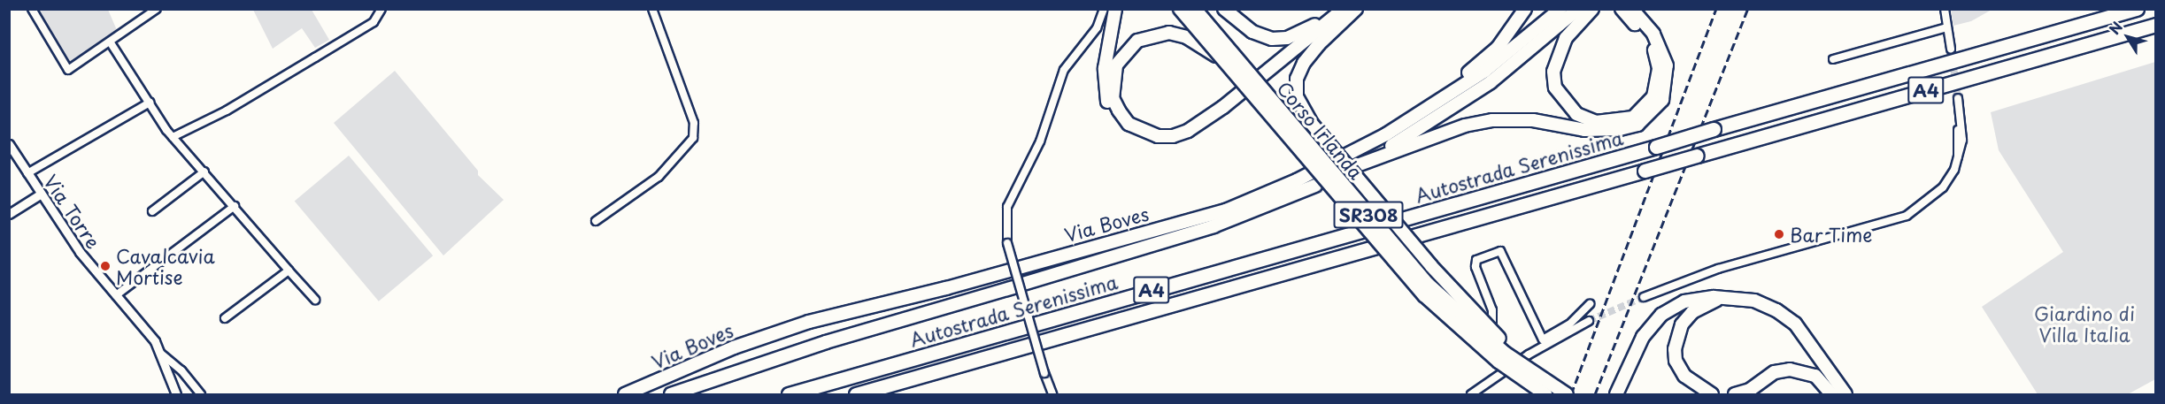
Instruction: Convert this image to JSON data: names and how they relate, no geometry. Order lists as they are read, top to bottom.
{
  "streets": {
    "highway": [
      "A4",
      "Corso Irlanda",
      "Autostrada Serenissima",
      "SR308",
      "Via Boves"
    ],
    "street": ["Via Torre"]
  },
  "parks": ["Giardino di Villa Italia"],
  "places": ["Bar Time", "Cavalcavia Mortise"],
  "north": "top left"
}
